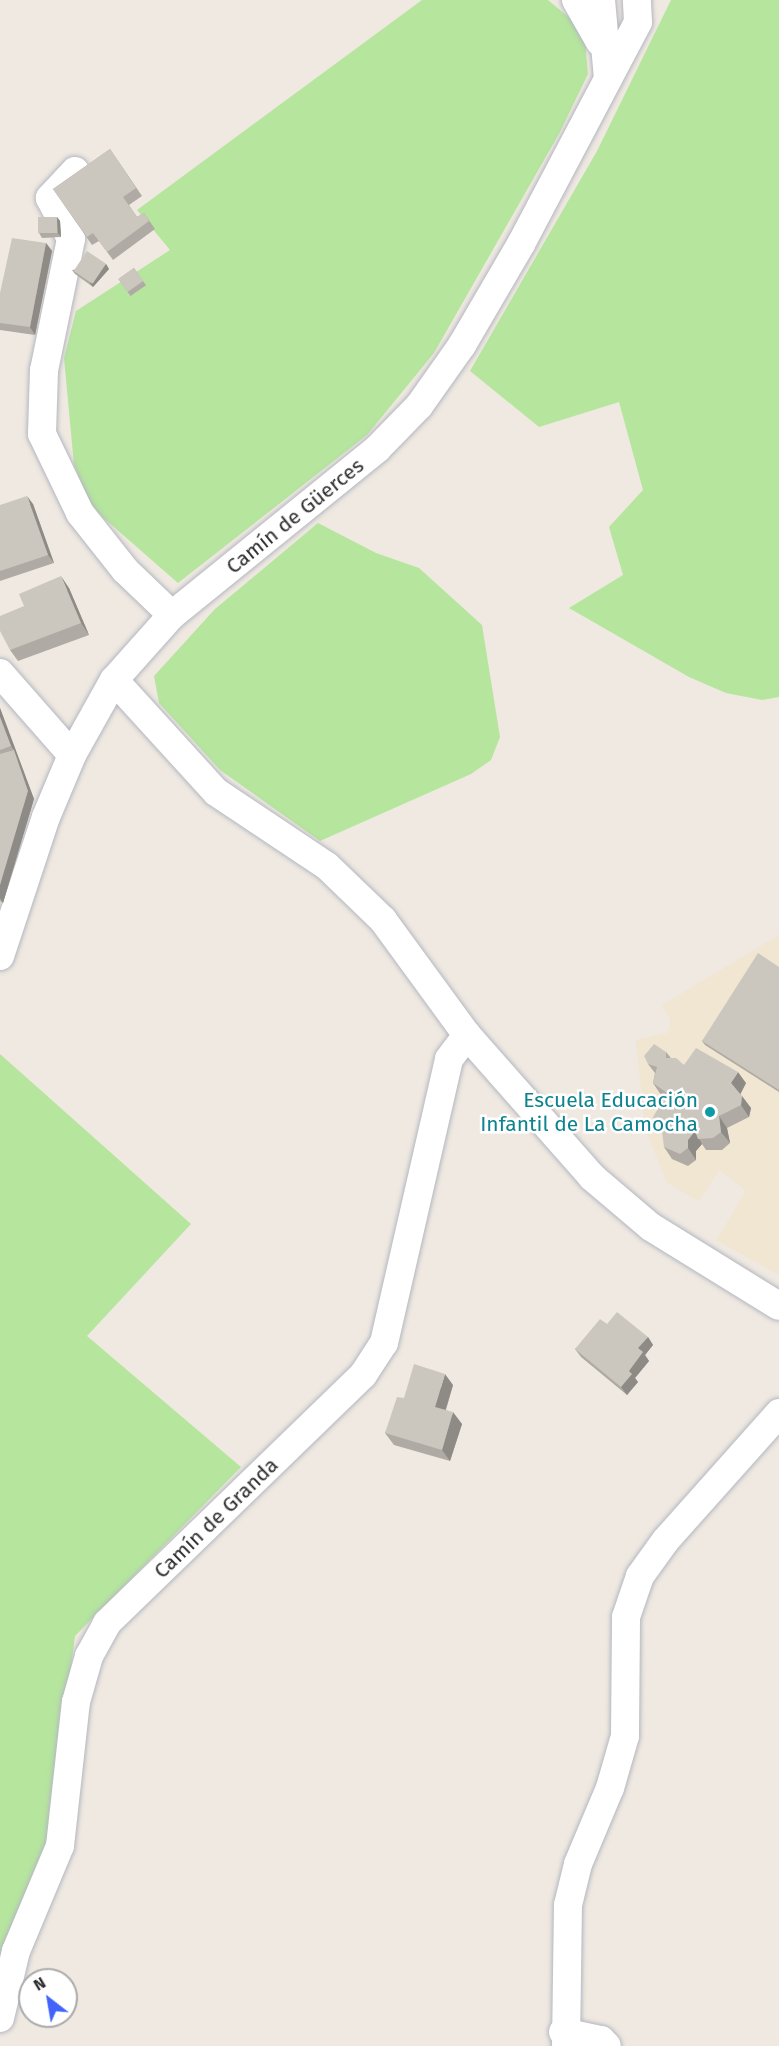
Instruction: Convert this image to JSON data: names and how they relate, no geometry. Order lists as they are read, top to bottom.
{
  "streets": {
    "street": ["Camín de Güerces", "Camín de Granda"]
  },
  "places": ["Escuela Educación Infantil de La Camocha"],
  "north": "top left"
}
